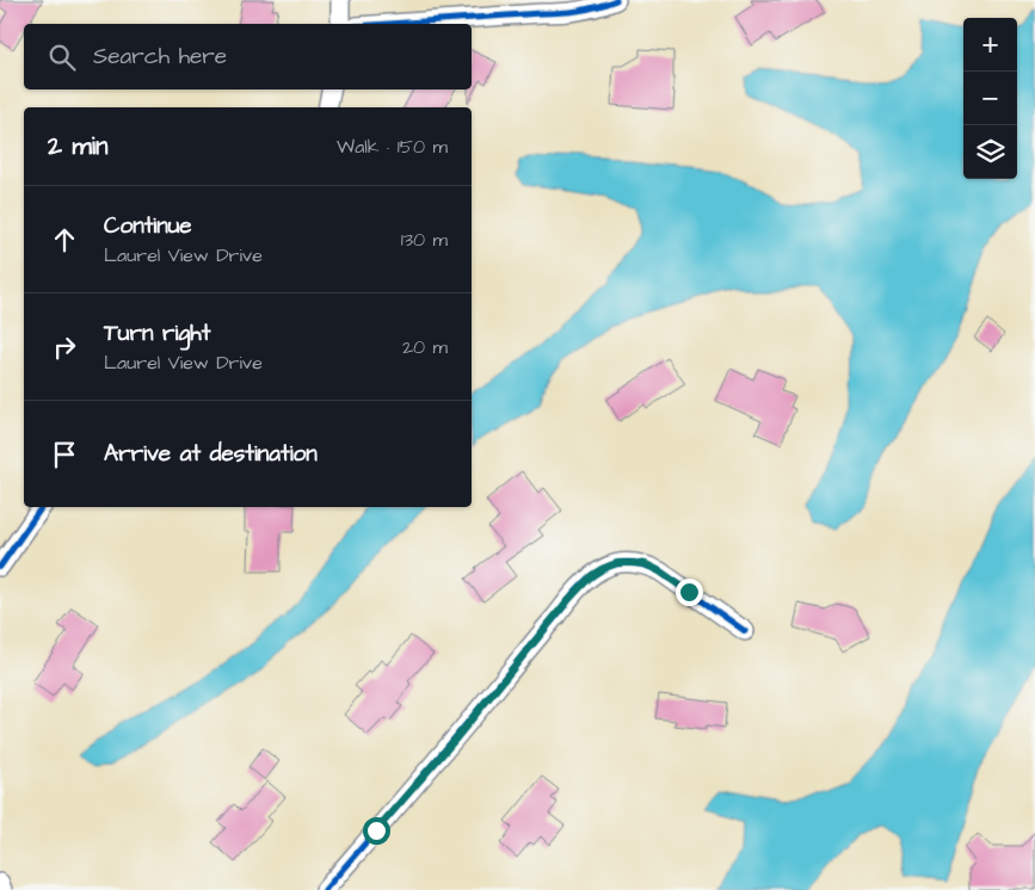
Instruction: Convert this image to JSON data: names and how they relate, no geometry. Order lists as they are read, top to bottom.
{
  "page": {
    "map_buttons": ["+", "−"],
    "search": "Search here",
    "heading": ["2 min", "Walk · 150 m"],
    "list": [
      ["Continue", "Laurel View Drive", "130 m"],
      ["Turn right", "Laurel View Drive", "20 m"],
      "Arrive at destination"
    ]
  }
}
